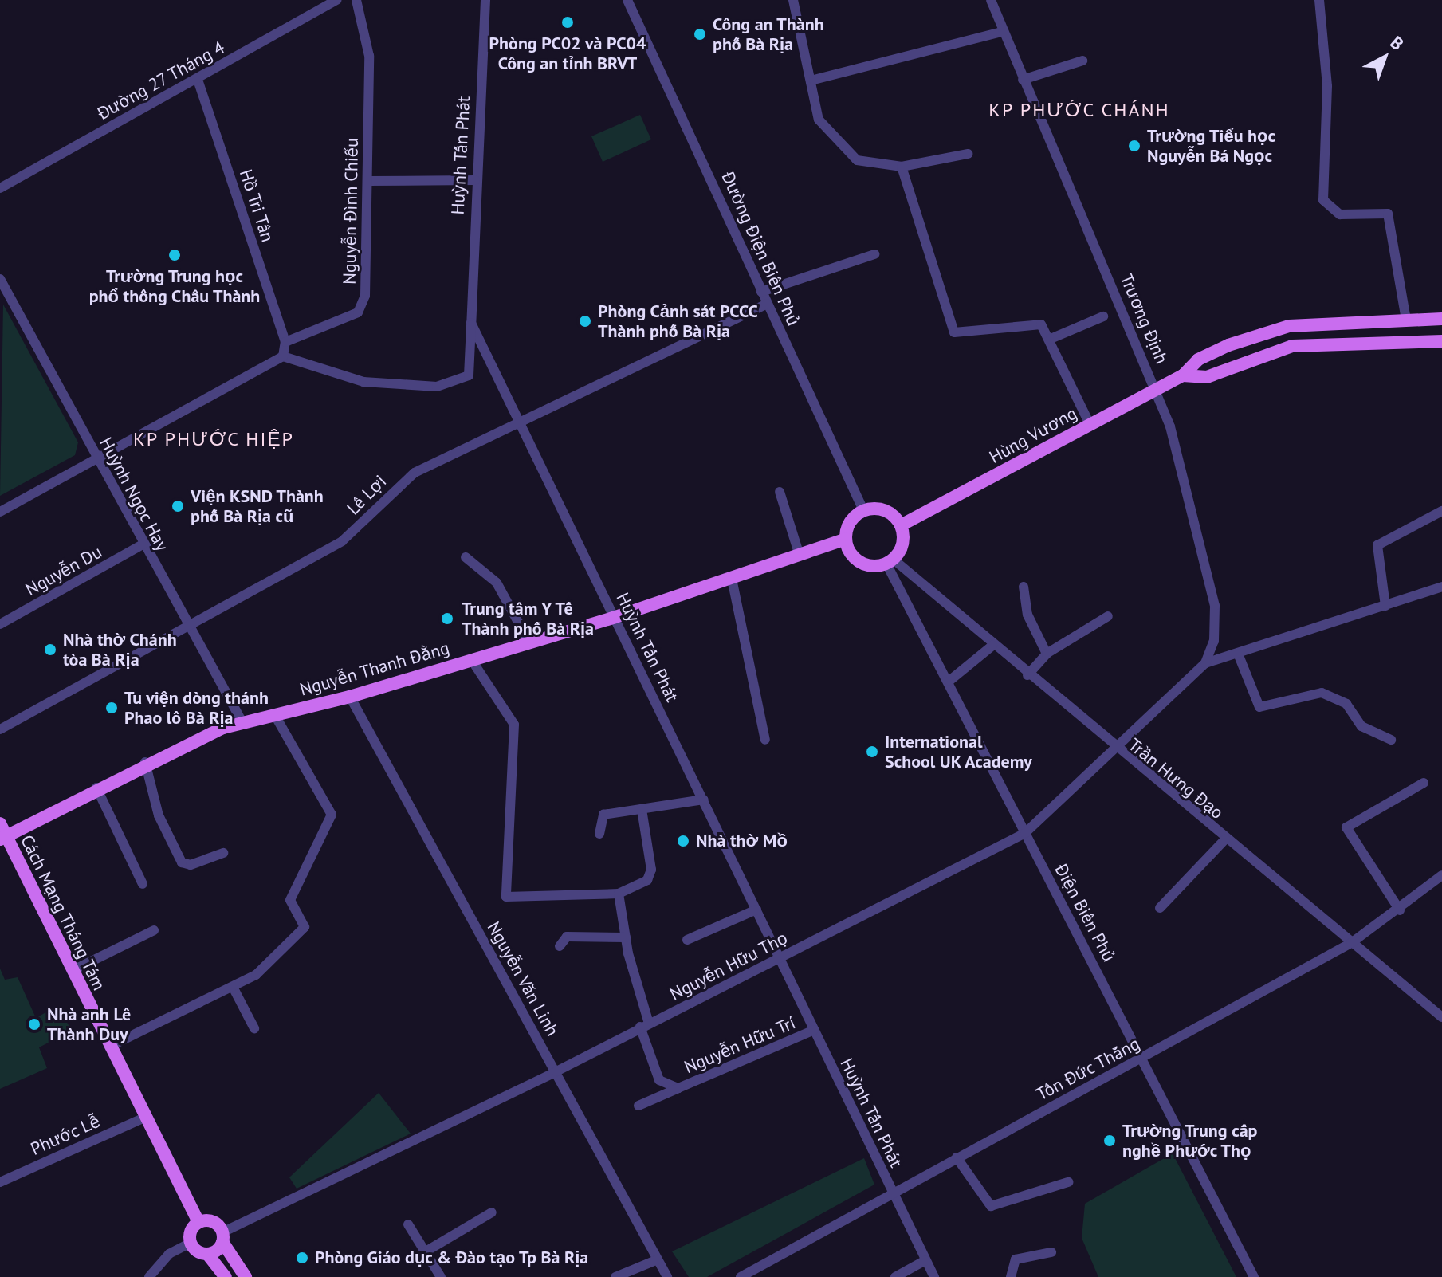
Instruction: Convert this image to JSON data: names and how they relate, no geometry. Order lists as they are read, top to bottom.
{
  "streets": {
    "main road": ["Hùng Vương", "Nguyễn Thanh Đằng", "Cách Mạng Tháng Tám"],
    "street": [
      "Đường 27 Tháng 4",
      "Huỳnh Tấn Phát",
      "Hồ Tri Tân",
      "Nguyễn Đình Chiểu",
      "Đường Điện Biên Phủ",
      "Trương Định",
      "Huỳnh Ngọc Hay",
      "Lê Lợi",
      "Nguyễn Du",
      "Trần Hưng Đạo",
      "Điện Biên Phủ",
      "Nguyễn Hữu Thọ",
      "Nguyễn Văn Linh",
      "Nguyễn Hữu Trí",
      "Tôn Đức Thắng",
      "Phước Lễ"
    ]
  },
  "crossings": [
    ["Đường 27 Tháng 4", "Hồ Tri Tân"],
    ["Huỳnh Tấn Phát", "Lê Lợi"],
    ["Huỳnh Tấn Phát", "Nguyễn Thanh Đằng"],
    ["Huỳnh Tấn Phát", "Nguyễn Hữu Thọ"],
    ["Huỳnh Tấn Phát", "Nguyễn Hữu Trí"],
    ["Huỳnh Tấn Phát", "Tôn Đức Thắng"],
    ["Hồ Tri Tân", "Nguyễn Đình Chiểu"],
    ["Đường Điện Biên Phủ", "Hùng Vương"],
    ["Đường Điện Biên Phủ", "Lê Lợi"],
    ["Đường Điện Biên Phủ", "Nguyễn Thanh Đằng"],
    ["Đường Điện Biên Phủ", "Trần Hưng Đạo"],
    ["Đường Điện Biên Phủ", "Điện Biên Phủ"],
    ["Trương Định", "Hùng Vương"],
    ["Trương Định", "Nguyễn Hữu Thọ"],
    ["Hùng Vương", "Nguyễn Thanh Đằng"],
    ["Hùng Vương", "Trần Hưng Đạo"],
    ["Hùng Vương", "Điện Biên Phủ"],
    ["Huỳnh Ngọc Hay", "Lê Lợi"],
    ["Huỳnh Ngọc Hay", "Nguyễn Du"],
    ["Huỳnh Ngọc Hay", "Nguyễn Thanh Đằng"],
    ["Nguyễn Thanh Đằng", "Trần Hưng Đạo"],
    ["Nguyễn Thanh Đằng", "Cách Mạng Tháng Tám"],
    ["Nguyễn Thanh Đằng", "Điện Biên Phủ"],
    ["Nguyễn Thanh Đằng", "Nguyễn Văn Linh"],
    ["Trần Hưng Đạo", "Điện Biên Phủ"],
    ["Trần Hưng Đạo", "Nguyễn Hữu Thọ"],
    ["Trần Hưng Đạo", "Tôn Đức Thắng"],
    ["Cách Mạng Tháng Tám", "Phước Lễ"],
    ["Điện Biên Phủ", "Nguyễn Hữu Thọ"],
    ["Điện Biên Phủ", "Tôn Đức Thắng"],
    ["Nguyễn Hữu Thọ", "Nguyễn Văn Linh"],
    ["Nguyễn Hữu Thọ", "Nguyễn Hữu Trí"]
  ],
  "districts": ["KP PHƯỚC CHÁNH", "KP PHƯỚC HIỆP"],
  "places": [
    "Phòng PC02 và PC04 Công an tỉnh BRVT",
    "Công an Thành phố Bà Rịa",
    "Trường Tiểu học Nguyễn Bá Ngọc",
    "Trường Trung học phổ thông Châu Thành",
    "Phòng Cảnh sát PCCC Thành phố Bà Rịa",
    "Viện KSND Thành phố Bà Rịa cũ",
    "Trung tâm Y Tế Thành phố Bà Rịa",
    "Nhà thờ Chánh tòa Bà Rịa",
    "Tu viện dòng thánh Phao lô Bà Rịa",
    "International School UK Academy",
    "Nhà thờ Mồ",
    "Nhà anh Lê Thành Duy",
    "Trường Trung cấp nghề Phước Thọ",
    "Phòng Giáo dục & Đào tạo Tp Bà Rịa"
  ],
  "north": "top right"
}
